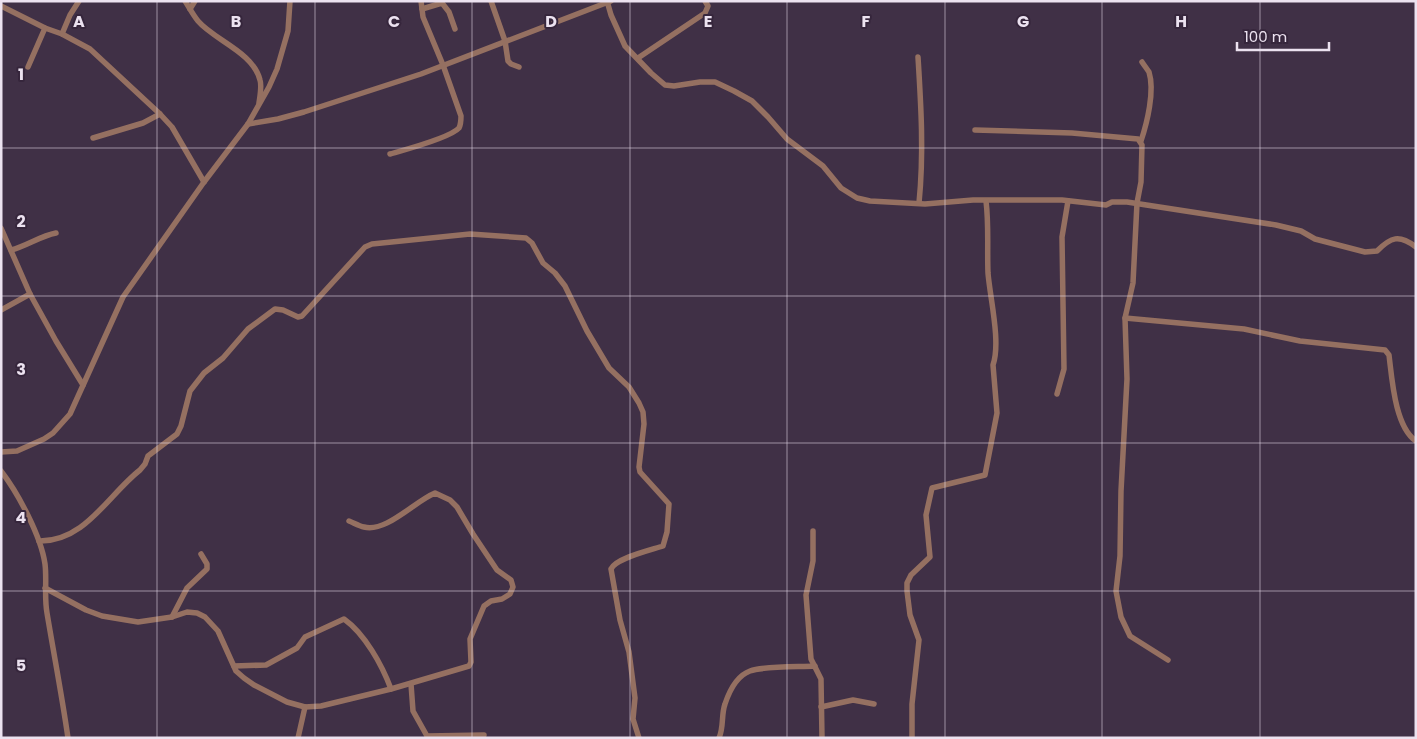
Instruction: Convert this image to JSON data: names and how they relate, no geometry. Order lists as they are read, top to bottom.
{
  "scale_bar": "100 m",
  "grid": {
    "columns": [
      "A",
      "B",
      "C",
      "D",
      "E",
      "F",
      "G",
      "H"
    ],
    "rows": [
      "1",
      "2",
      "3",
      "4",
      "5"
    ]
  }
}
